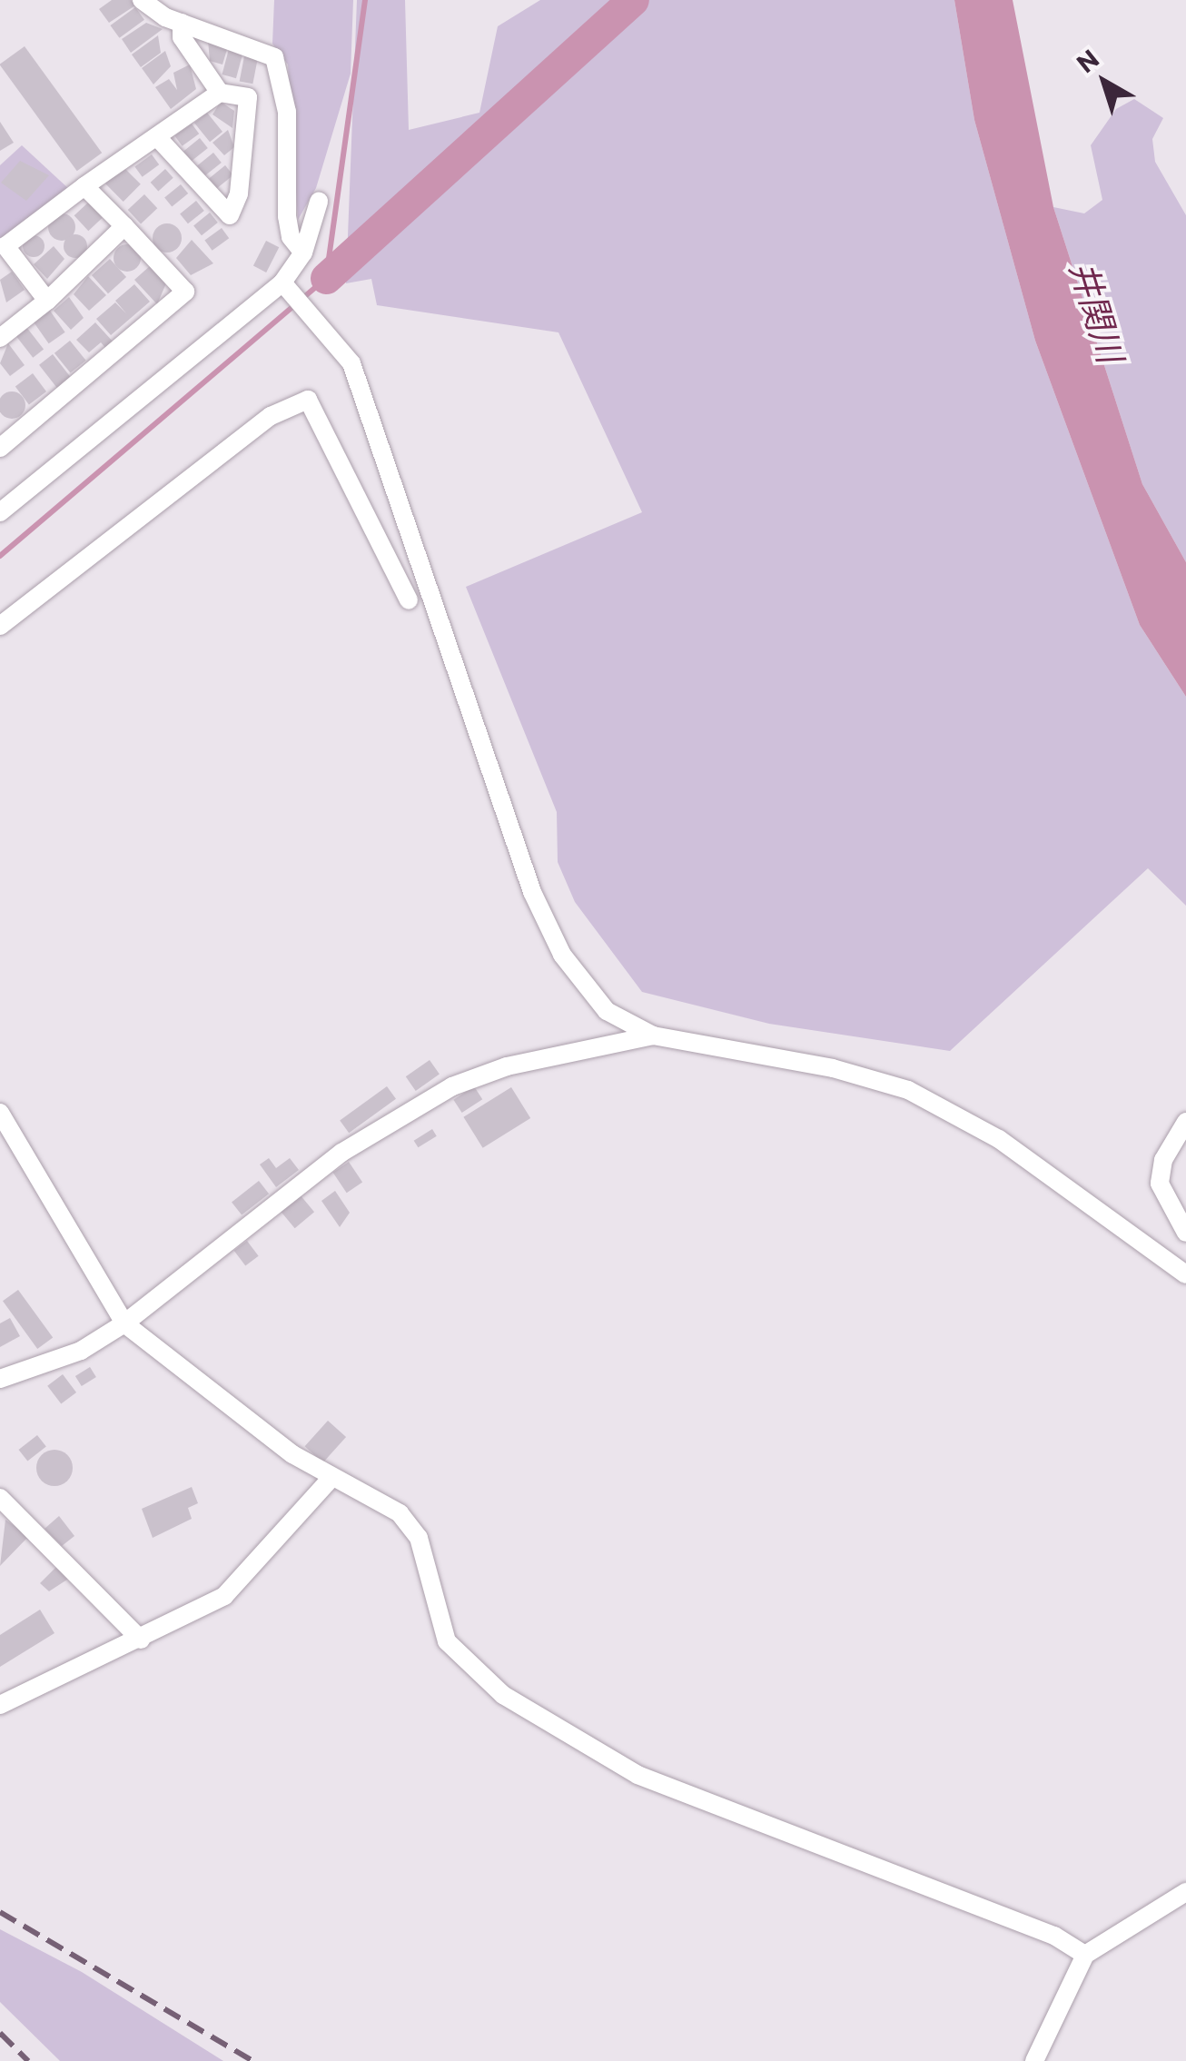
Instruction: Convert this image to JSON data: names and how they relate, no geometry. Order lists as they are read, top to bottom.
{
  "water": ["井関川"],
  "north": "top left"
}
